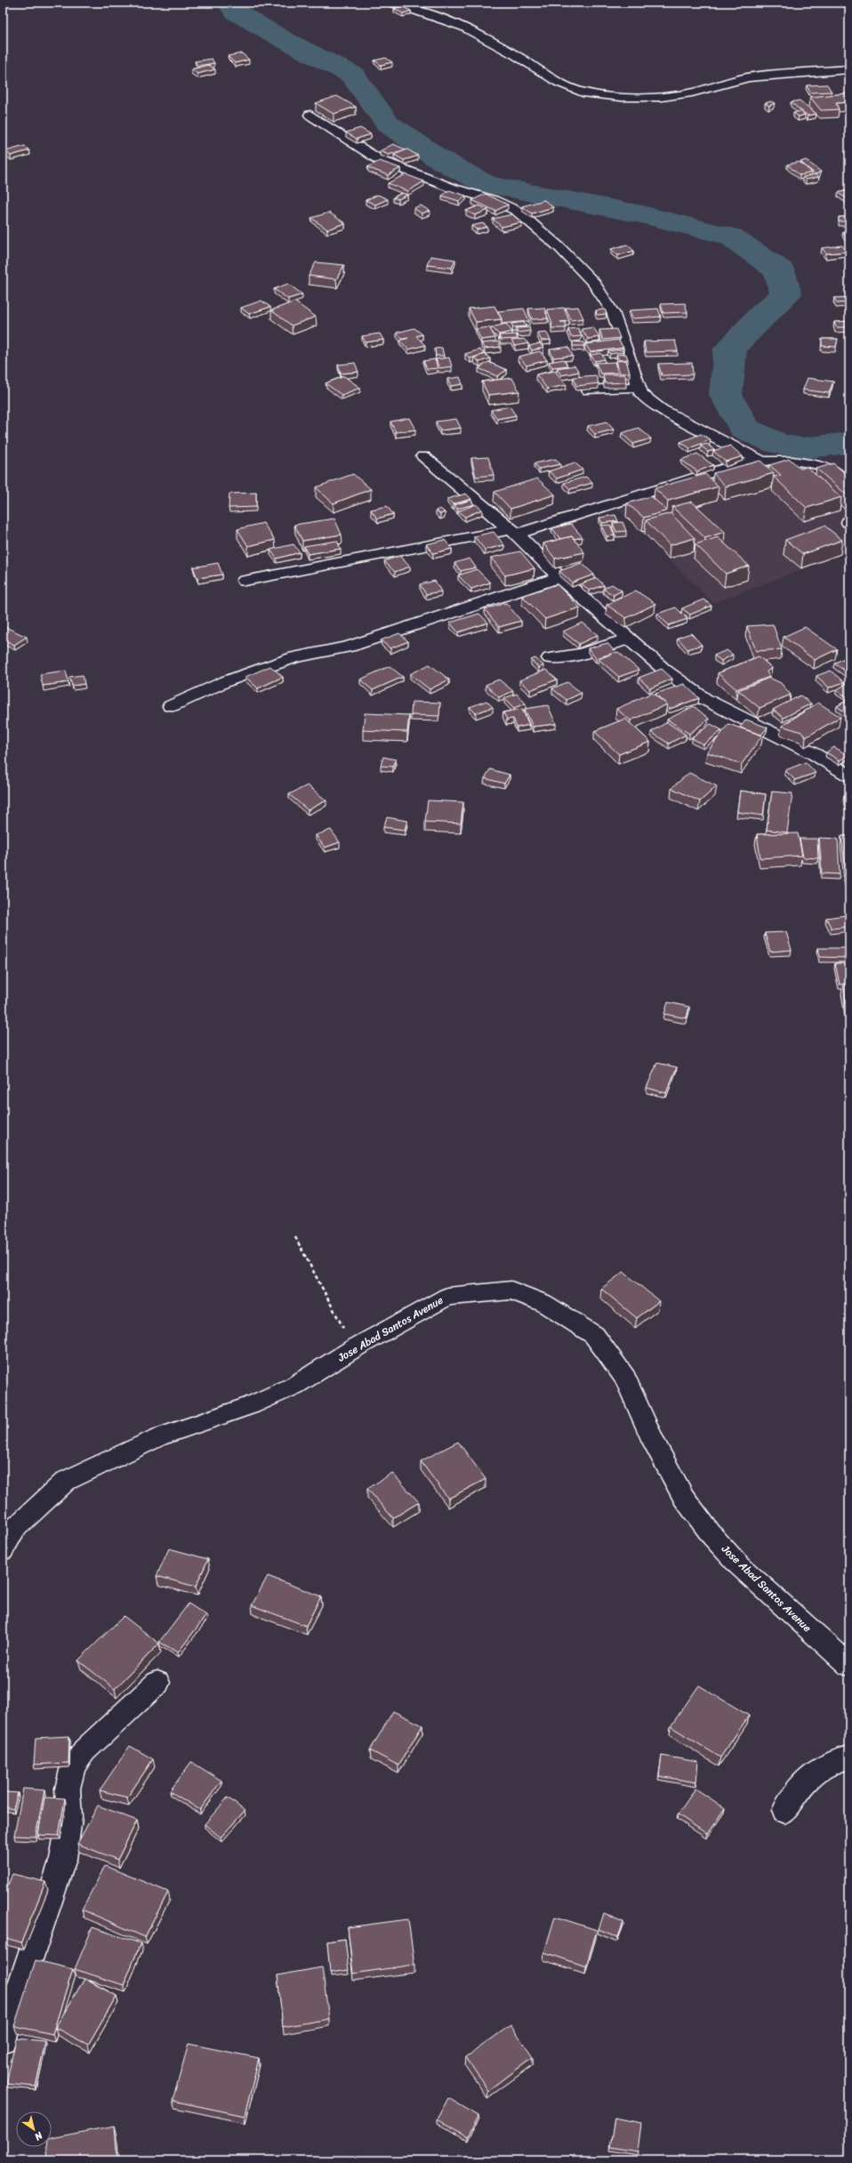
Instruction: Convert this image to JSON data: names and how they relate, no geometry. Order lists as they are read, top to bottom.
{
  "streets": {
    "main road": ["Jose Abad Santos Avenue"]
  },
  "north": "bottom right"
}
